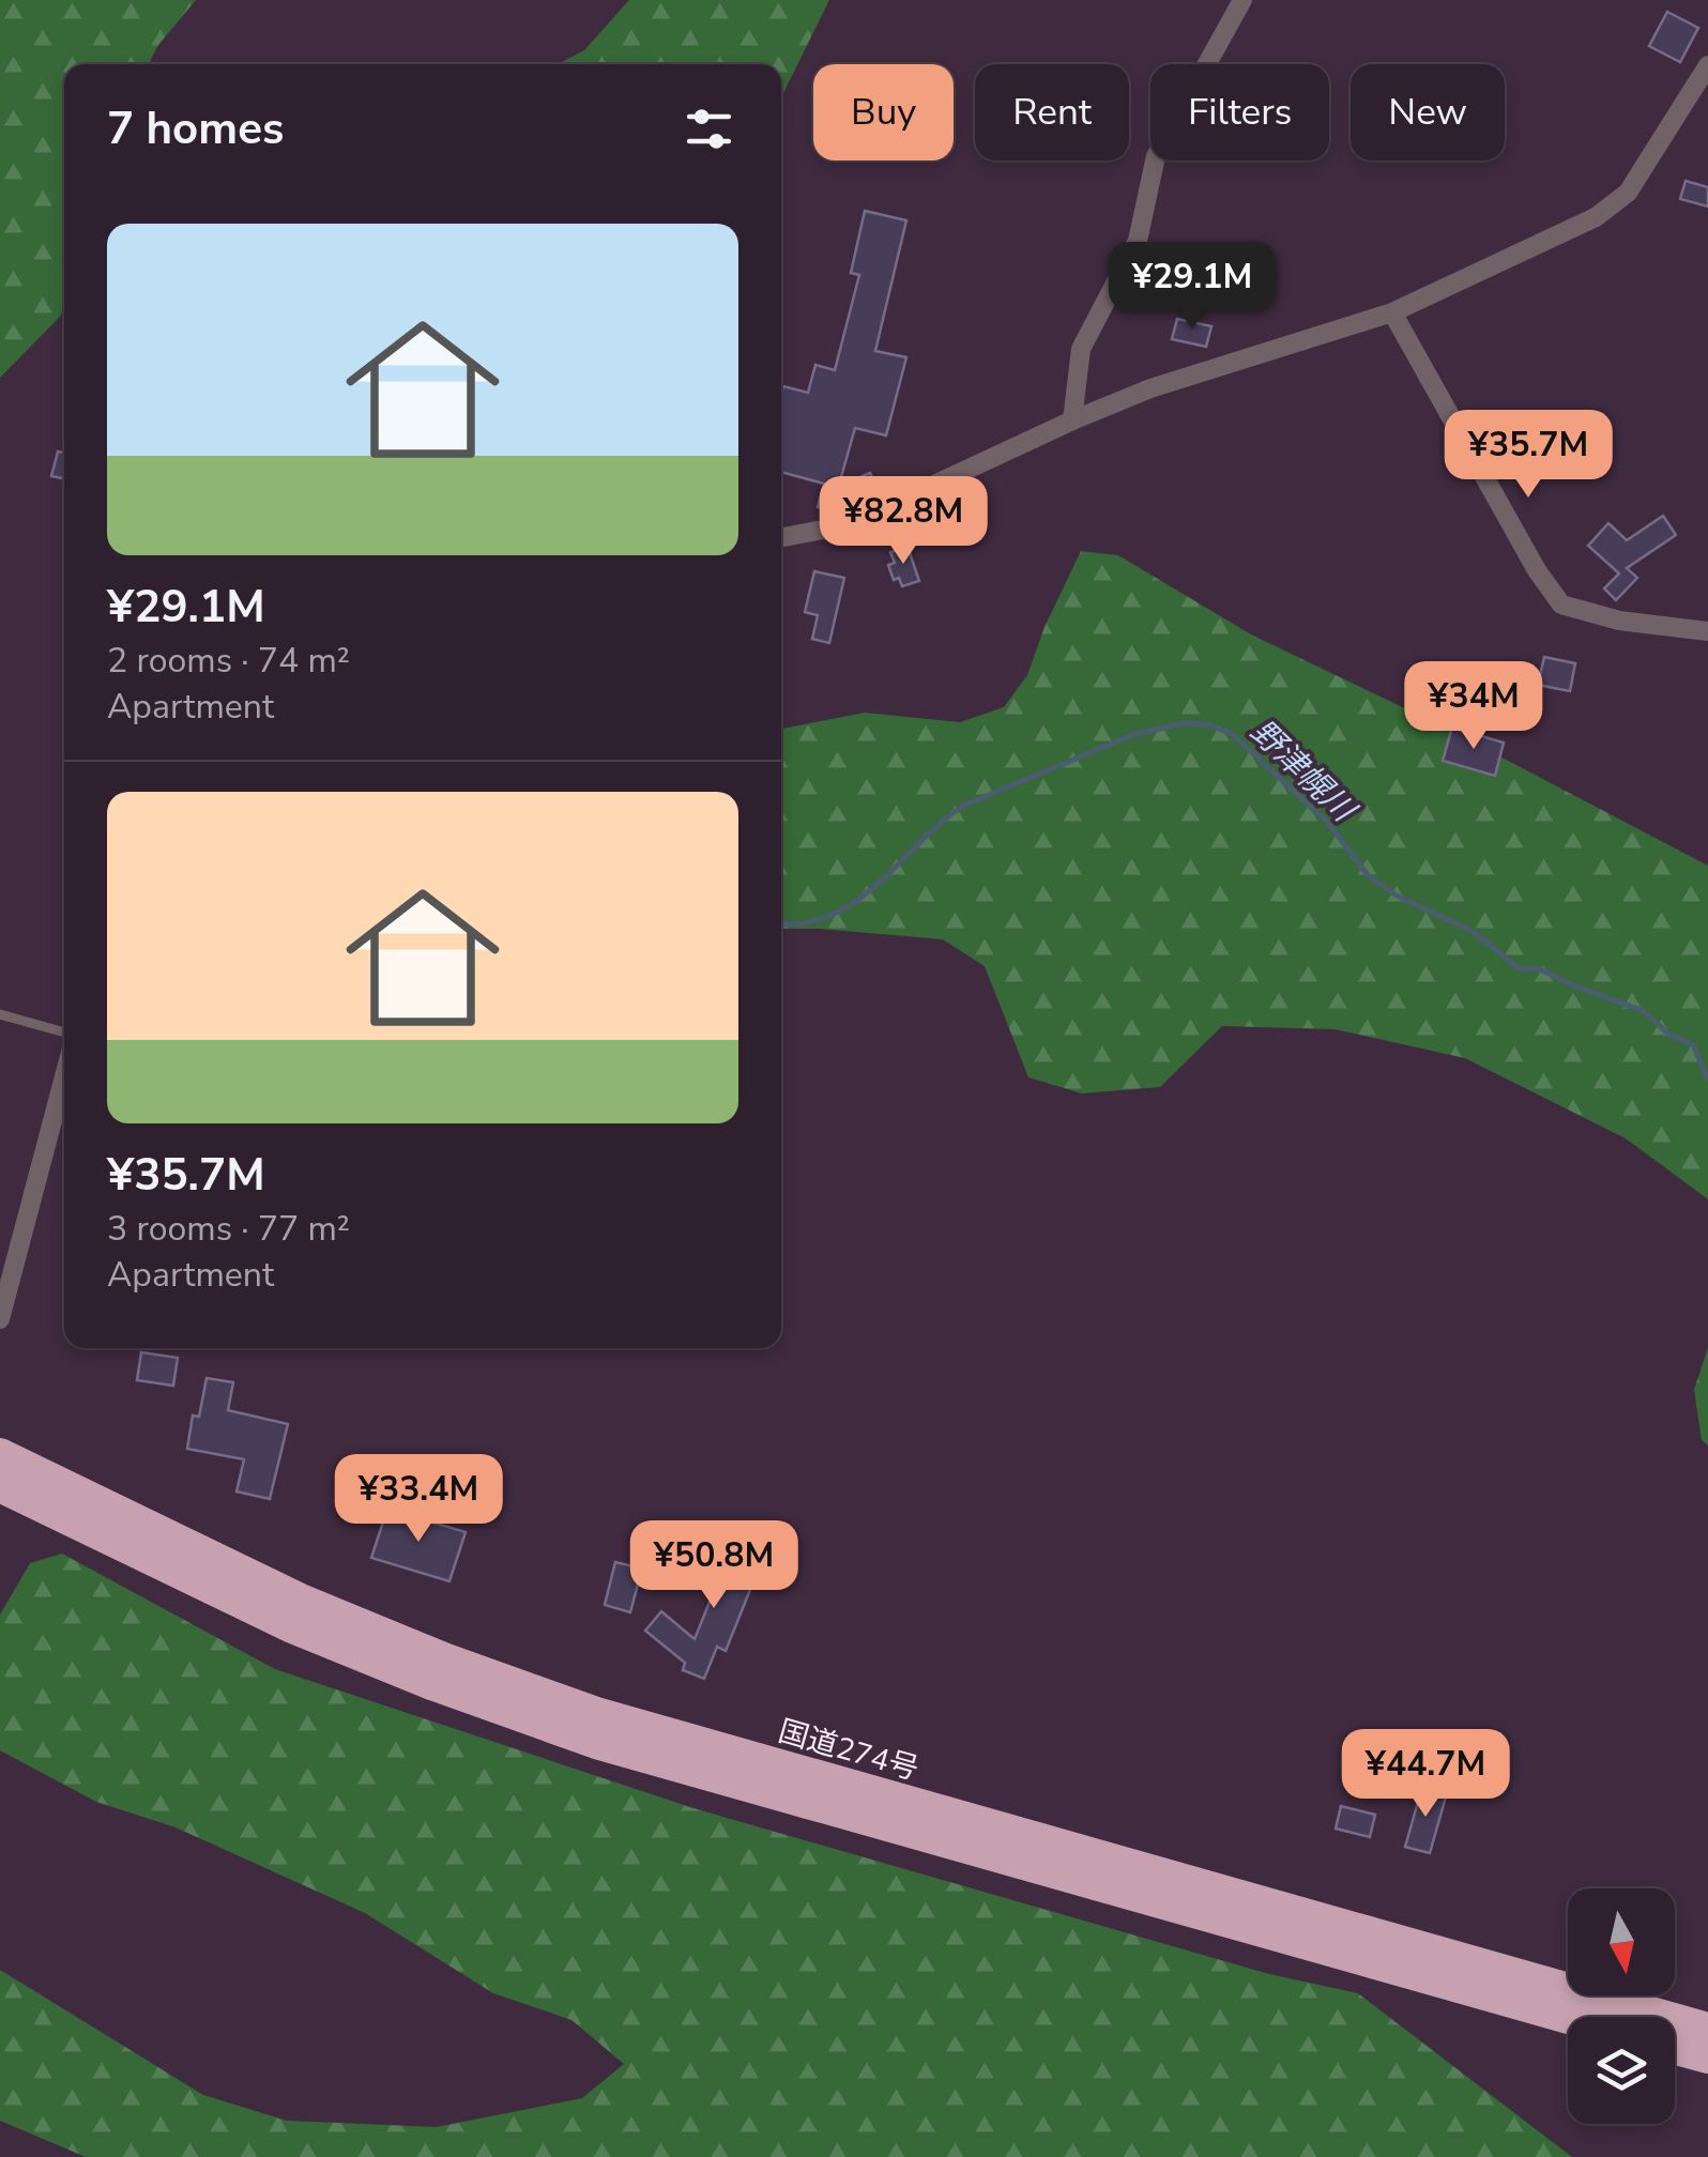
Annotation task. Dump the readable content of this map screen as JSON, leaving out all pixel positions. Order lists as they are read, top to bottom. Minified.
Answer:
{"streets":{"highway":["国道274号"]},"water":["野津幌川"],"north":"bottom","page":{"chip":["Buy","Rent","Filters","New"],"heading":"7 homes","list":[{"name":"¥29.1M","note":"2 rooms · 74 m² · Apartment"},{"name":"¥35.7M","note":"3 rooms · 77 m² · Apartment"}],"price":["¥29.1M","¥35.7M","¥82.8M","¥34M","¥33.4M","¥50.8M","¥44.7M"]}}
